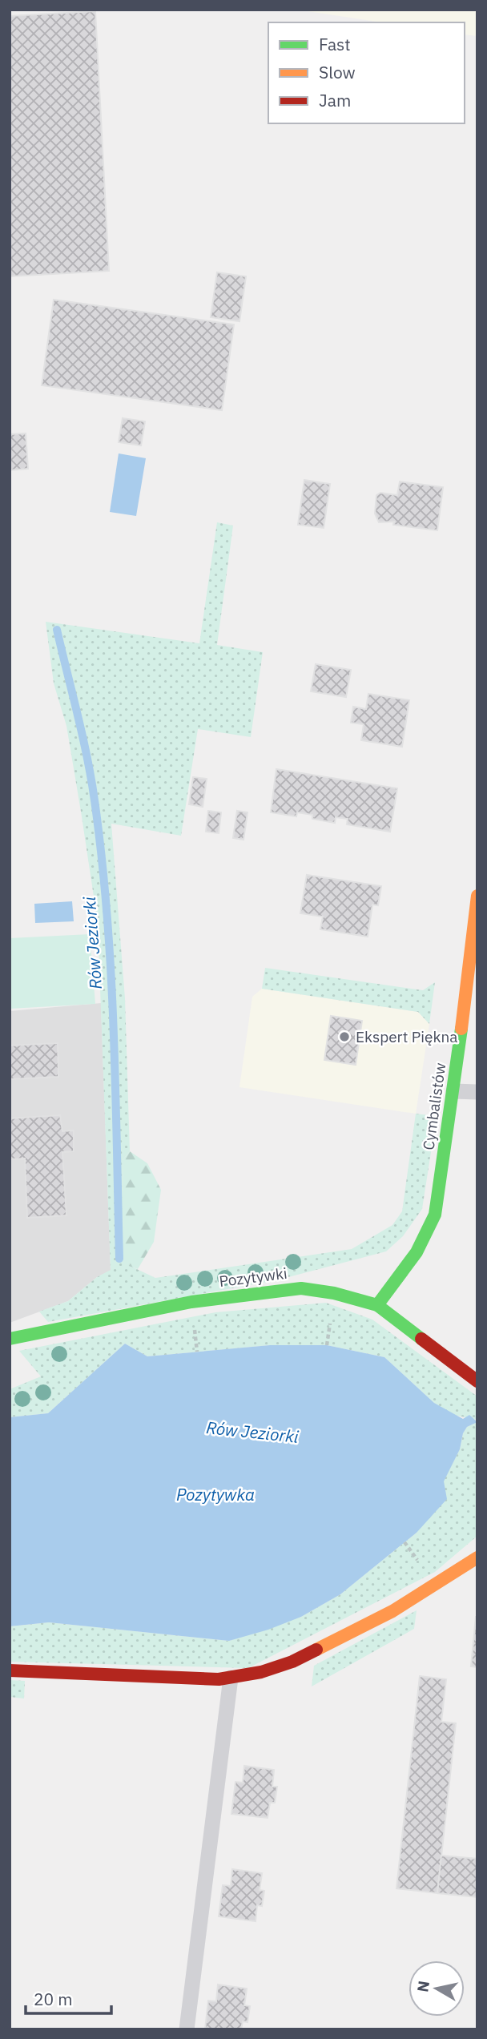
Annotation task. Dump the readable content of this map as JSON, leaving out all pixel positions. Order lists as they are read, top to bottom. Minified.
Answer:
{"streets":{"street":["Cymbalistów","Pozytywki"]},"crossings":[["Cymbalistów","Pozytywki"]],"water":["Rów Jeziorki","Pozytywka"],"places":["Ekspert Piękna"],"legend":["Fast","Slow","Jam"],"scale_bar":"20 m","north":"left"}
